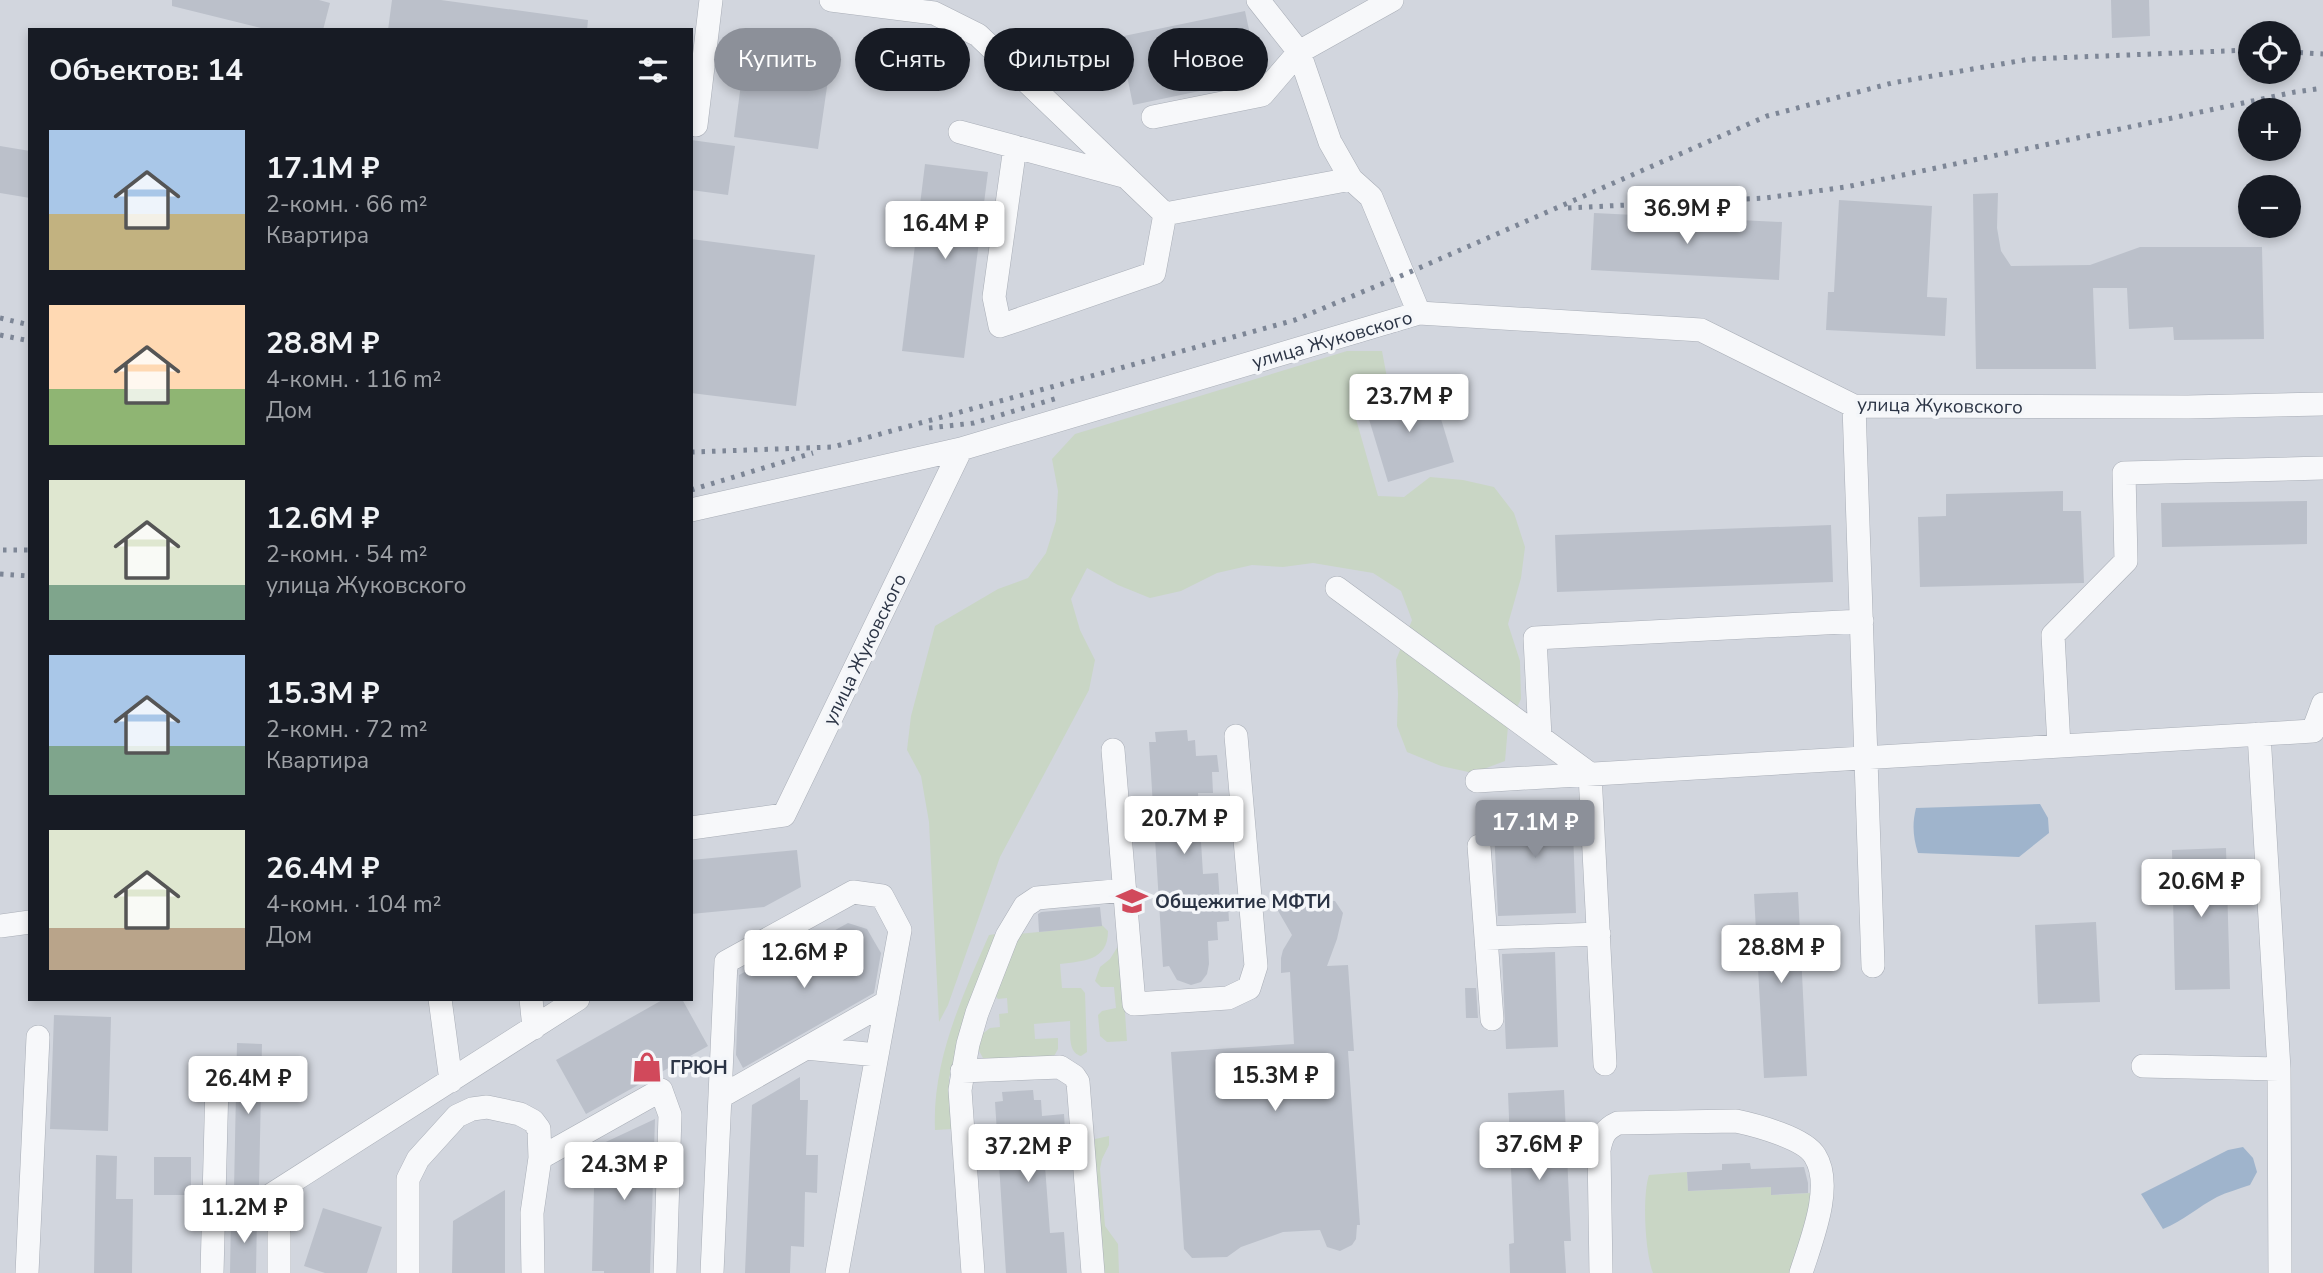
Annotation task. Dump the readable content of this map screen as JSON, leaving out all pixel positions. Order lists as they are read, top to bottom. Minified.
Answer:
{"streets":{"street":["улица Жуковского"]},"places":{"school or university":["Общежитие МФТИ"],"shop":["ГРЮН"]},"page":{"map_buttons":["+","−"],"chip":["Купить","Снять","Фильтры","Новое"],"heading":"Объектов: 14","list":[{"name":"17.1M ₽","note":"2-комн. · 66 m² · Квартира"},{"name":"28.8M ₽","note":"4-комн. · 116 m² · Дом"},{"name":"12.6M ₽","note":"2-комн. · 54 m² · улица Жуковского"},{"name":"15.3M ₽","note":"2-комн. · 72 m² · Квартира"},{"name":"26.4M ₽","note":"4-комн. · 104 m² · Дом"}],"price":["36.9M ₽","16.4M ₽","23.7M ₽","20.7M ₽","17.1M ₽","20.6M ₽","28.8M ₽","12.6M ₽","15.3M ₽","26.4M ₽","37.6M ₽","37.2M ₽","24.3M ₽","11.2M ₽"]}}
